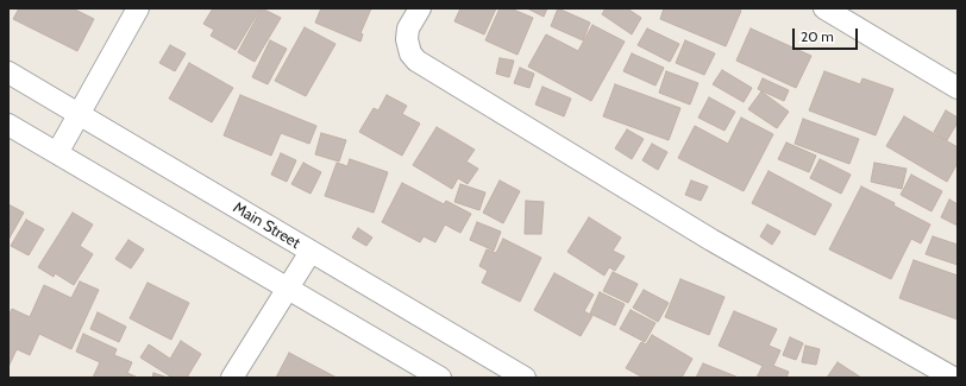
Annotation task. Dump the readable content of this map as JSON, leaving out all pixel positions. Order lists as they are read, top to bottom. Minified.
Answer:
{"streets":{"street":["Main Street"]},"scale_bar":"20 m"}
